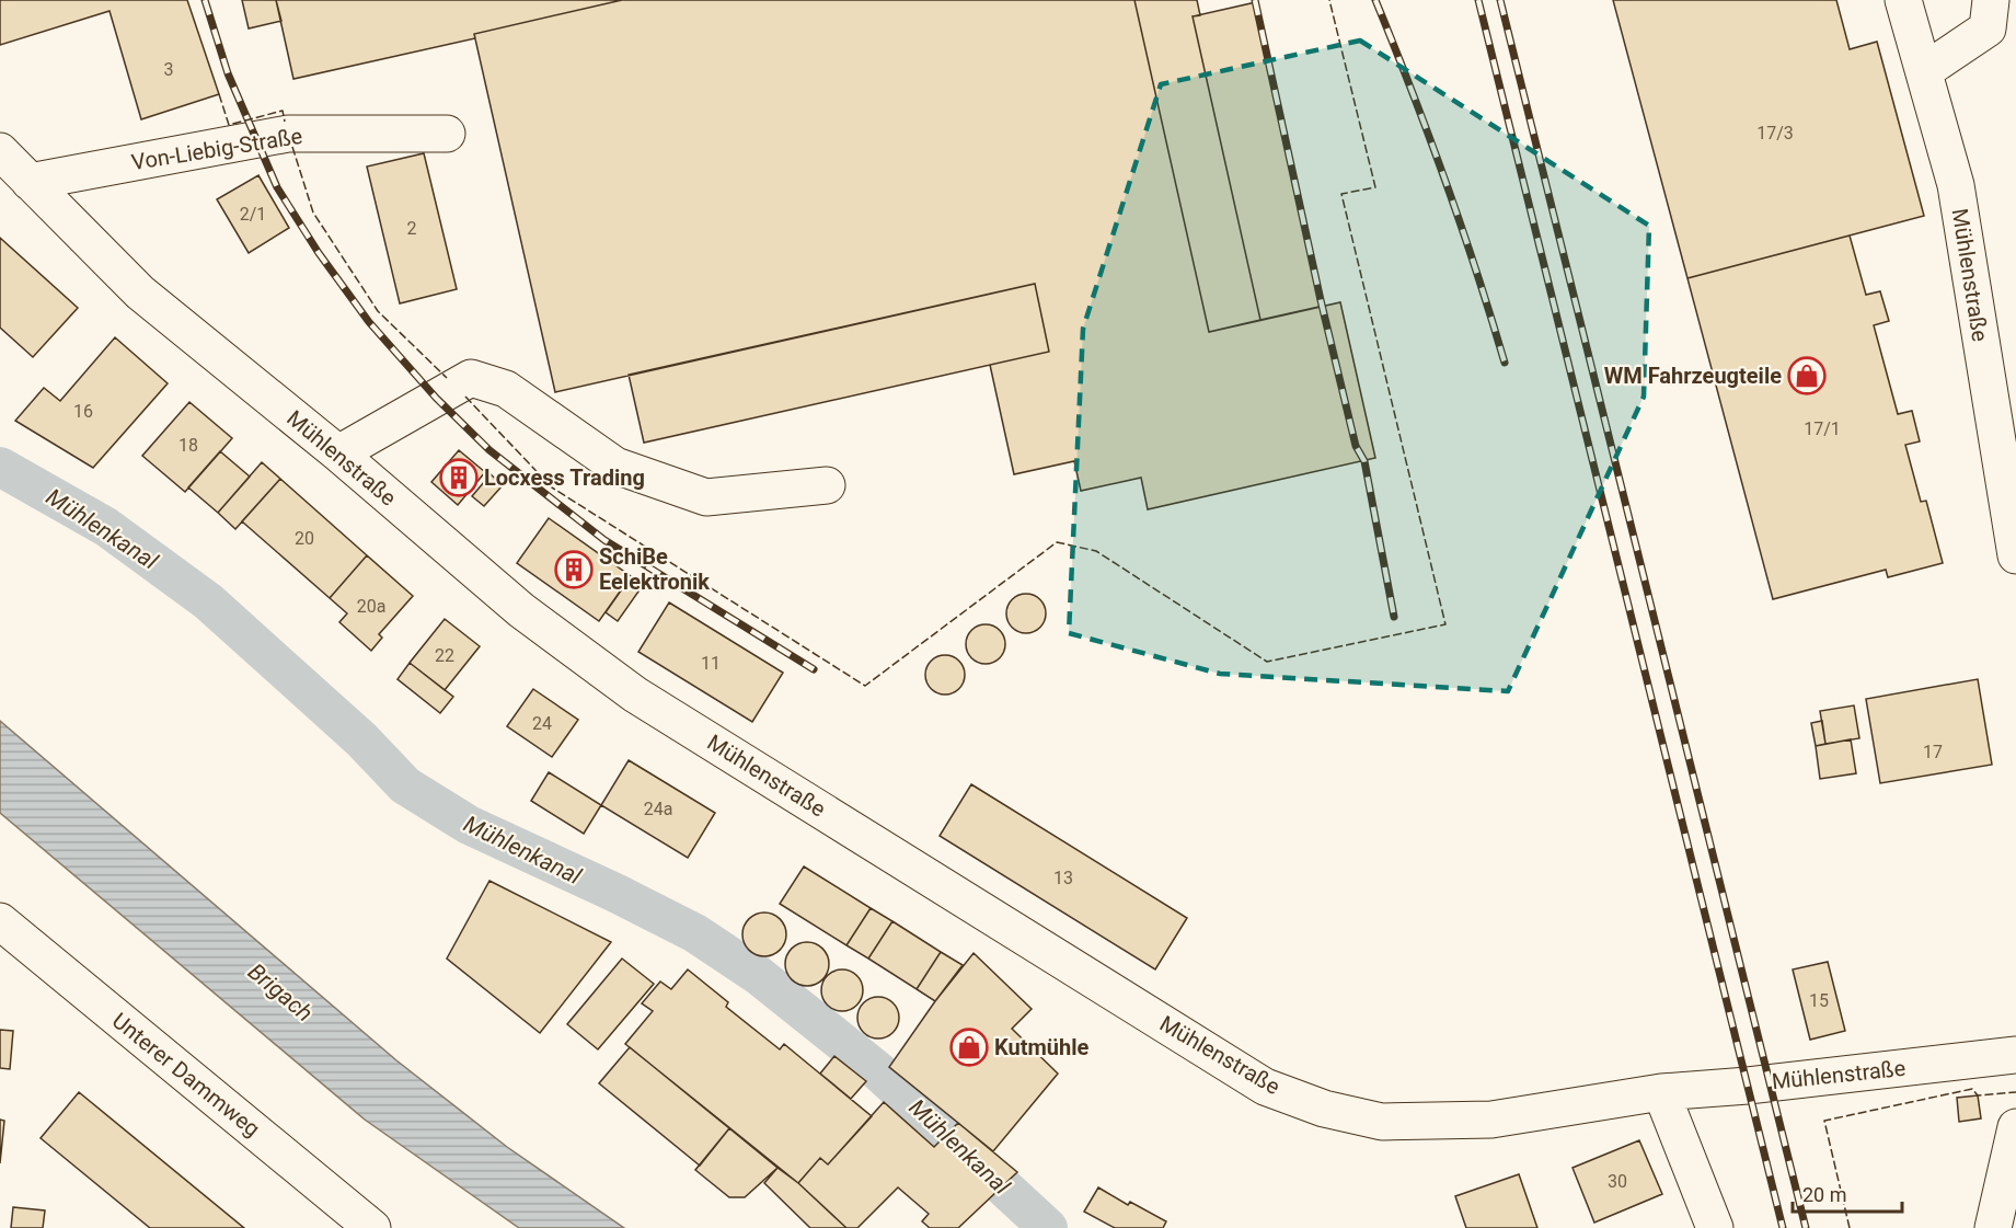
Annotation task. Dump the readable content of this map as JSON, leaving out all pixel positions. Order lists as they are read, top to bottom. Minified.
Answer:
{"streets":{"street":["Von-Liebig-Straße","Mühlenstraße","Unterer Dammweg"]},"crossings":[["Von-Liebig-Straße","Mühlenstraße"]],"water":["Mühlenkanal","Brigach"],"places":{"shop":["WM Fahrzeugteile","Kutmühle"],"building":["Locxess Trading","SchiBe Eelektronik"]},"house_numbers":["3","17/3","2/1","2","16","17/1","18","20","20a","22","11","24","17","24a","13","15","30"],"scale_bar":"20 m"}
